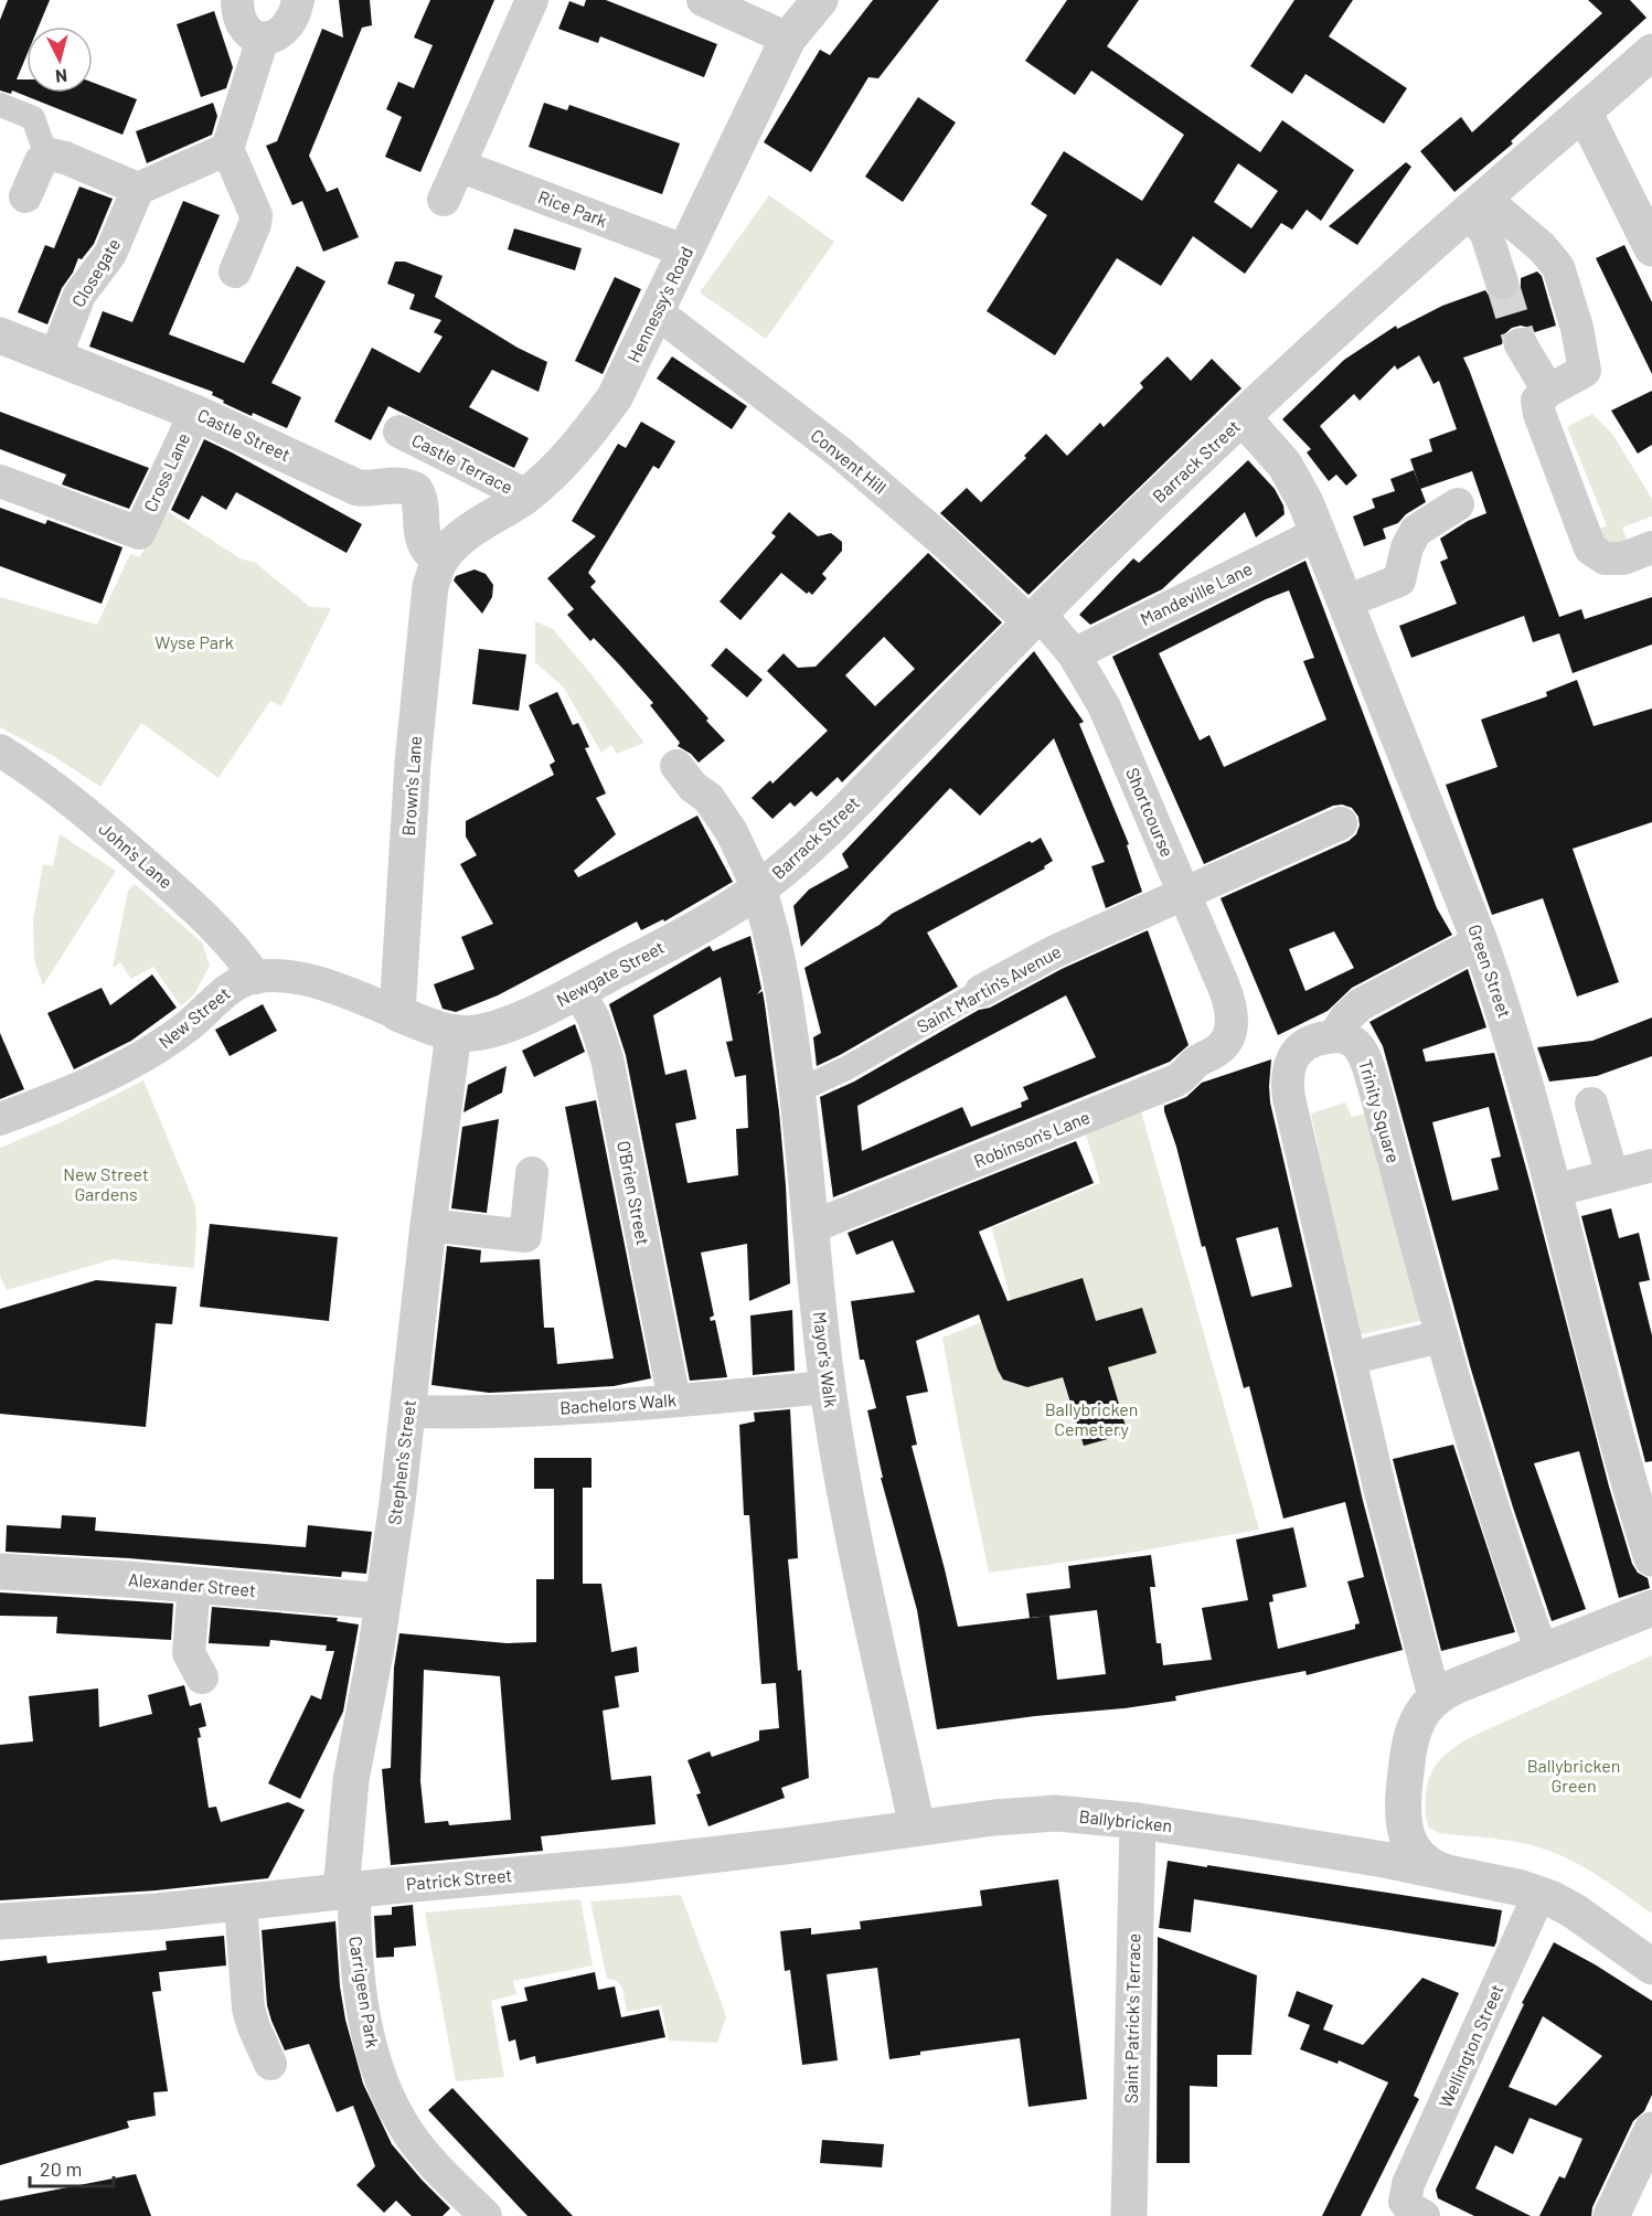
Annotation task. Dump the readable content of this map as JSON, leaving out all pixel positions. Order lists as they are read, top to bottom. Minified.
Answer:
{"streets":{"street":["Rice Park","Closegate","Hennessy's Road","Castle Street","Convent Hill","Barrack Street","Castle Terrace","Cross Lane","Mandeville Lane","Brown's Lane","Shortcourse","John's Lane","Green Street","Newgate Street","Saint Martin's Avenue","New Street","Trinity Square","Robinson's Lane","O'Brien Street","Mayor's Walk","Bachelors Walk","Stephen's Street","Alexander Street","Ballybricken","Patrick Street","Carrigeen Park","Saint Patrick's Terrace","Wellington Street"]},"crossings":[["Rice Park","Hennessy's Road"],["Closegate","Castle Street"],["Hennessy's Road","Castle Street"],["Hennessy's Road","Convent Hill"],["Hennessy's Road","Castle Terrace"],["Hennessy's Road","Brown's Lane"],["Castle Street","Cross Lane"],["Castle Street","Brown's Lane"],["Convent Hill","Barrack Street"],["Convent Hill","Shortcourse"],["Barrack Street","Shortcourse"],["Barrack Street","Green Street"],["Barrack Street","Newgate Street"],["Barrack Street","Mayor's Walk"],["Mandeville Lane","Shortcourse"],["Mandeville Lane","Green Street"],["Shortcourse","Saint Martin's Avenue"],["Shortcourse","Robinson's Lane"],["John's Lane","New Street"],["Newgate Street","O'Brien Street"],["Newgate Street","Mayor's Walk"],["Newgate Street","Stephen's Street"],["Saint Martin's Avenue","Mayor's Walk"],["Trinity Square","Ballybricken"],["Robinson's Lane","Mayor's Walk"],["O'Brien Street","Bachelors Walk"],["Mayor's Walk","Bachelors Walk"],["Mayor's Walk","Ballybricken"],["Mayor's Walk","Patrick Street"],["Bachelors Walk","Stephen's Street"],["Stephen's Street","Alexander Street"],["Stephen's Street","Patrick Street"],["Stephen's Street","Carrigeen Park"],["Ballybricken","Patrick Street"],["Ballybricken","Saint Patrick's Terrace"],["Ballybricken","Wellington Street"],["Patrick Street","Carrigeen Park"]],"parks":["Wyse Park","New Street Gardens","Ballybricken Cemetery","Ballybricken Green"],"scale_bar":"20 m","north":"bottom"}
